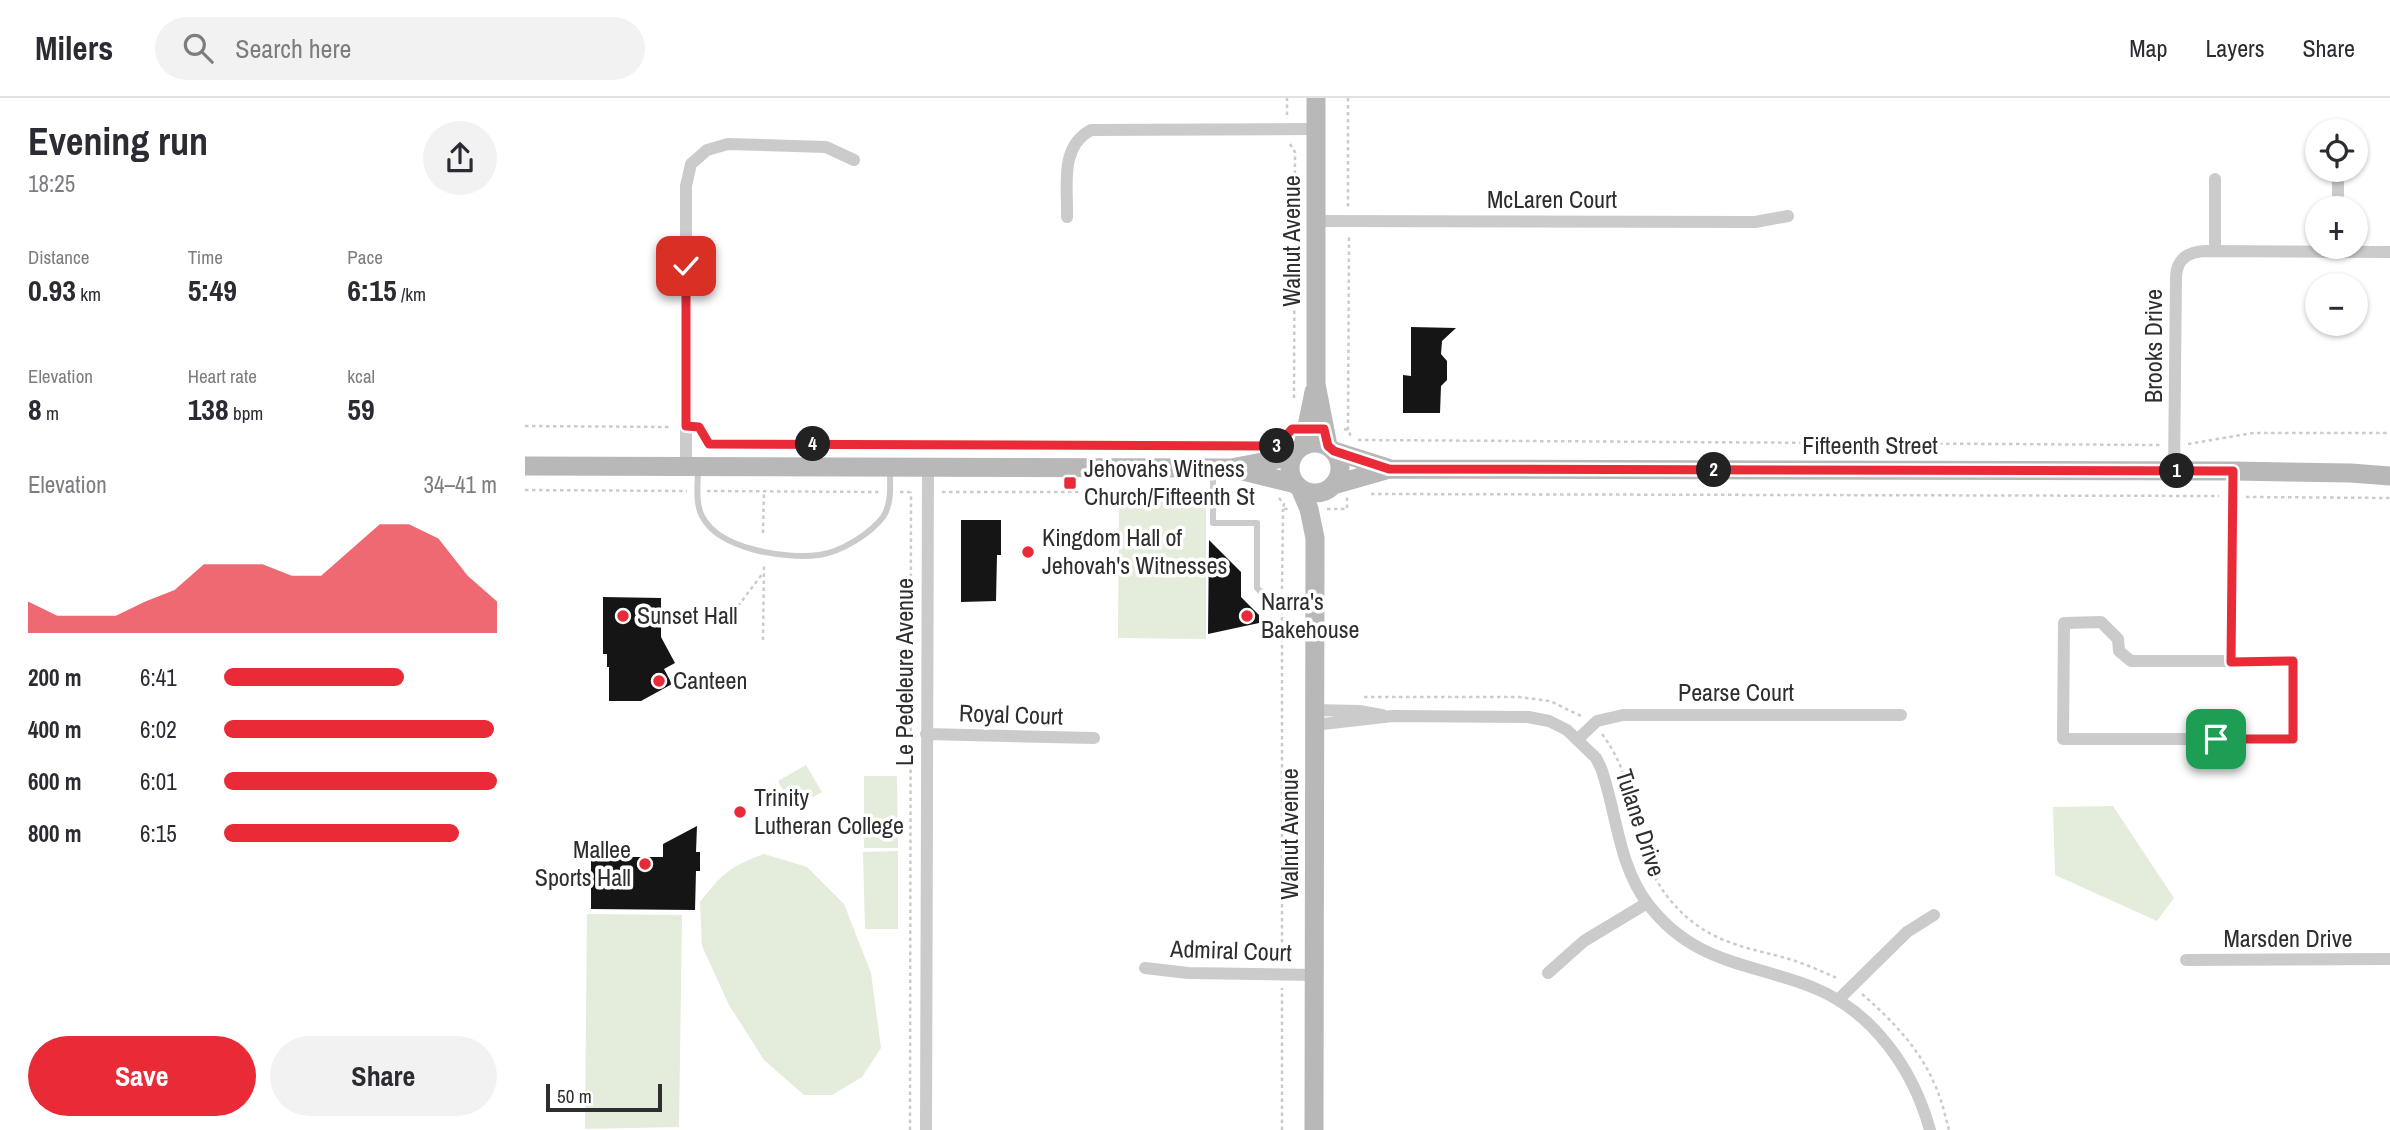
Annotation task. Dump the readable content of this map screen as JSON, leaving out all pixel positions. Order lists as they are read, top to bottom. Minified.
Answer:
{"streets":{"street":["McLaren Court","Walnut Avenue","Brooks Drive","Fifteenth Street","Le Pedeleure Avenue","Pearse Court","Royal Court","Tulane Drive","Marsden Drive","Admiral Court"]},"crossings":[["McLaren Court","Walnut Avenue"],["Walnut Avenue","Fifteenth Street"],["Walnut Avenue","Tulane Drive"],["Walnut Avenue","Admiral Court"],["Brooks Drive","Fifteenth Street"],["Le Pedeleure Avenue","Royal Court"],["Pearse Court","Tulane Drive"]],"places":{"transit":["Jehovahs Witness Church/Fifteenth St"],"other":["Kingdom Hall of Jehovah's Witnesses","Sunset Hall","Narra's Bakehouse","Canteen","Trinity Lutheran College","Mallee Sports Hall"]},"scale_bar":"50 m","page":{"header":"Milers","search":"Search here","nav":["Map","Layers","Share"],"heading":["Evening run","18:25"],"map_buttons":["+","−"],"stats":[["Distance","0.93 km"],["Time","5:49"],["Pace","6:15 /km"],["Elevation","8 m"],["Heart rate","138 bpm"],["kcal","59"]],"pins":["4","3","2","1"],"chart":["Elevation","34–41 m"],"list":[{"name":"200 m","note":"6:41"},{"name":"400 m","note":"6:02"},{"name":"600 m","note":"6:01"},{"name":"800 m","note":"6:15"}],"buttons":["Save","Share"],"scale":"50 m"}}
